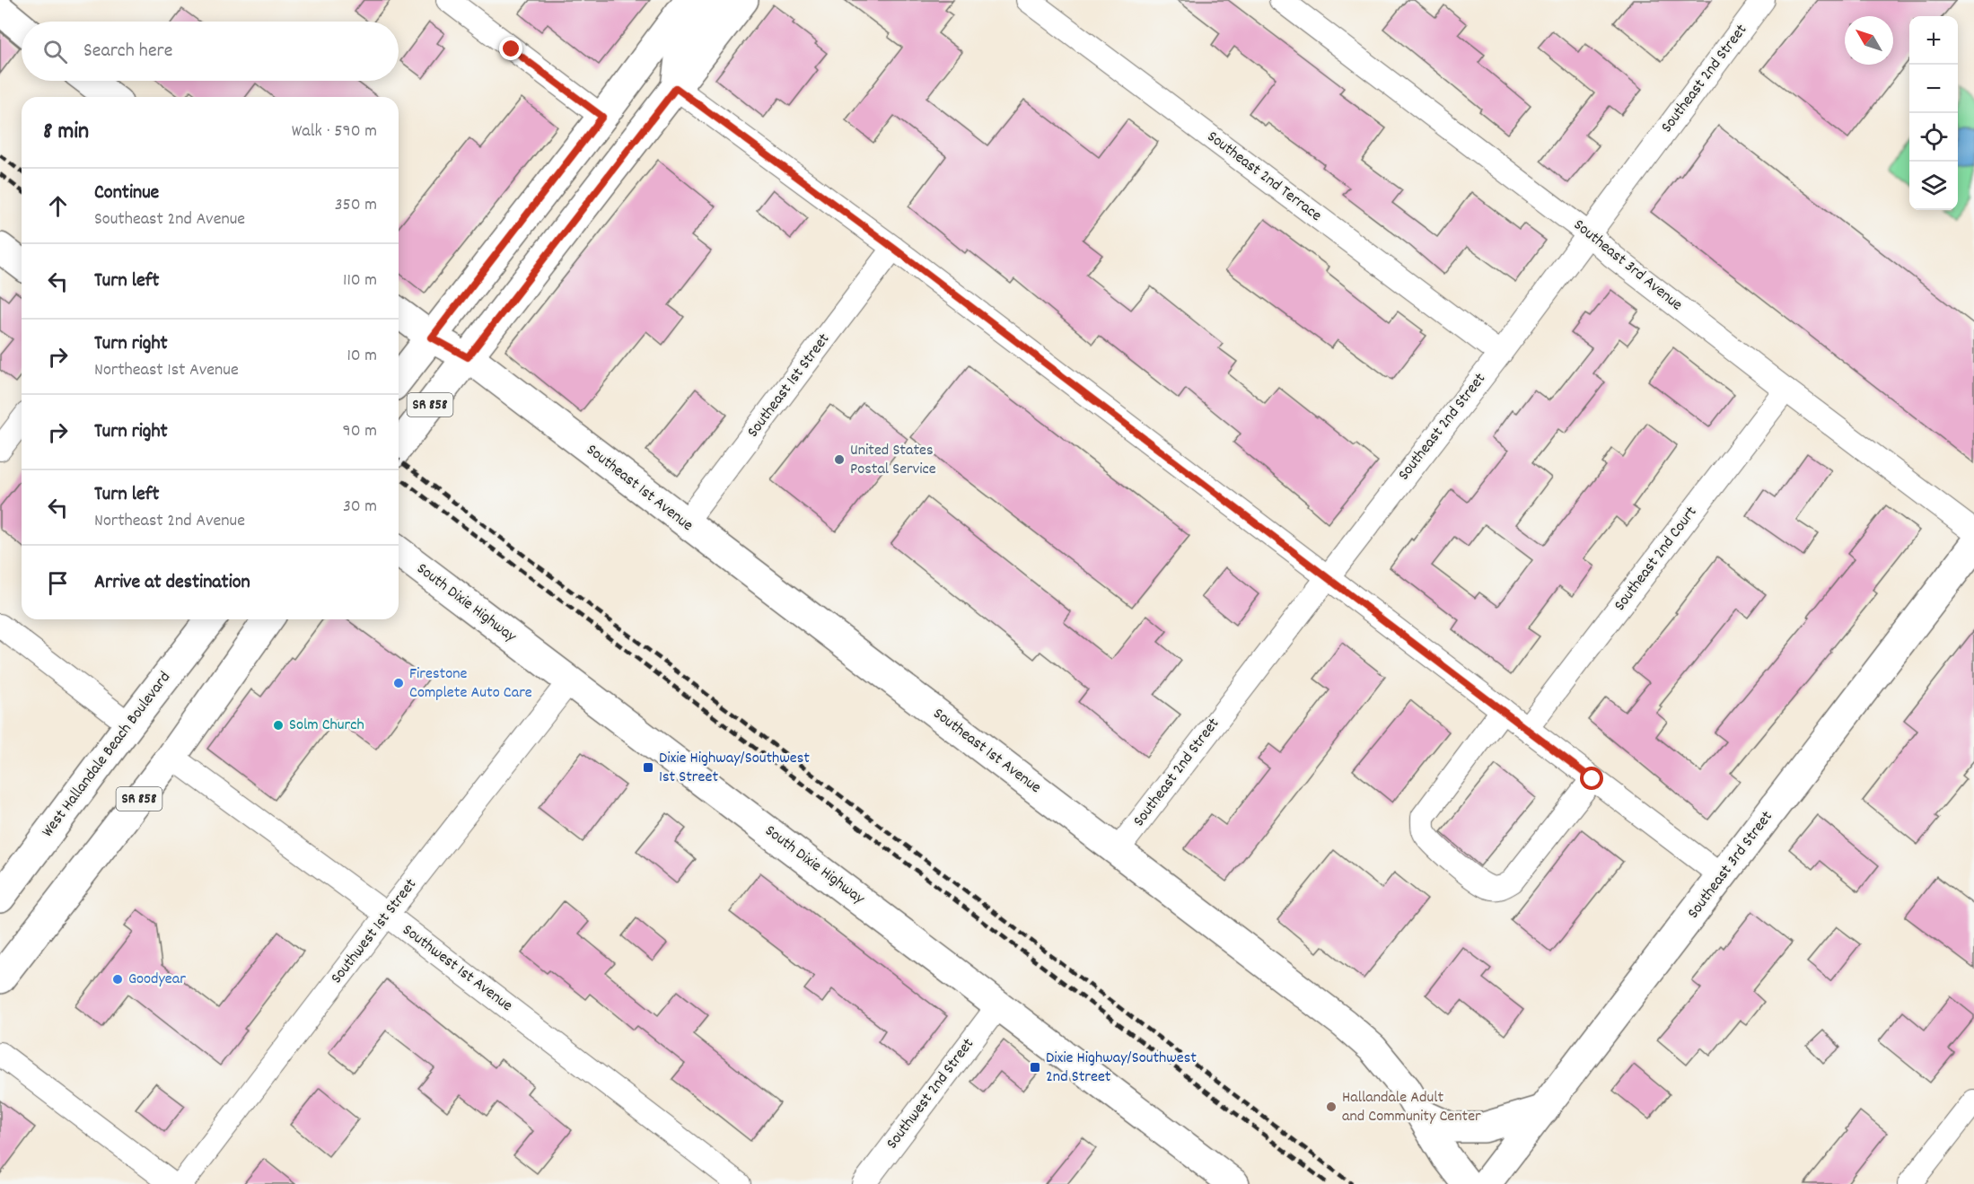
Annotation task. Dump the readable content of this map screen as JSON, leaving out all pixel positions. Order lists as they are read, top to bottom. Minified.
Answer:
{"streets":{"main road":["SR 858","Southeast 1st Avenue","South Dixie Highway","West Hallandale Beach Boulevard","Southeast 3rd Street"],"street":["Southeast 2nd Street","Southeast 2nd Terrace","Southeast 3rd Avenue","Southeast 1st Street","Southeast 2nd Court","Southwest 1st Street","Southwest 1st Avenue","Southwest 2nd Street"]},"crossings":[["Southeast 2nd Street","Southeast 2nd Terrace"],["Southeast 2nd Street","Southeast 3rd Avenue"],["Southeast 2nd Street","Southeast 1st Avenue"],["Southeast 3rd Avenue","Southeast 2nd Court"],["Southeast 1st Street","Southeast 1st Avenue"],["SR 858","Southeast 1st Avenue"],["SR 858","Southwest 1st Avenue"],["South Dixie Highway","Southwest 1st Street"],["South Dixie Highway","Southwest 2nd Street"],["Southwest 1st Street","Southwest 1st Avenue"]],"places":{"other":["United States Postal Service","Firestone Complete Auto Care","Solm Church","Goodyear","Hallandale Adult and Community Center"],"transit":["Dixie Highway/Southwest 1st Street","Dixie Highway/Southwest 2nd Street"]},"north":"top left","page":{"map_buttons":["+","−"],"search":"Search here","heading":["8 min","Walk · 590 m"],"list":[["Continue","Southeast 2nd Avenue","350 m"],["Turn left","110 m"],["Turn right","Northeast 1st Avenue","10 m"],["Turn right","90 m"],["Turn left","Northeast 2nd Avenue","30 m"],"Arrive at destination"]}}
